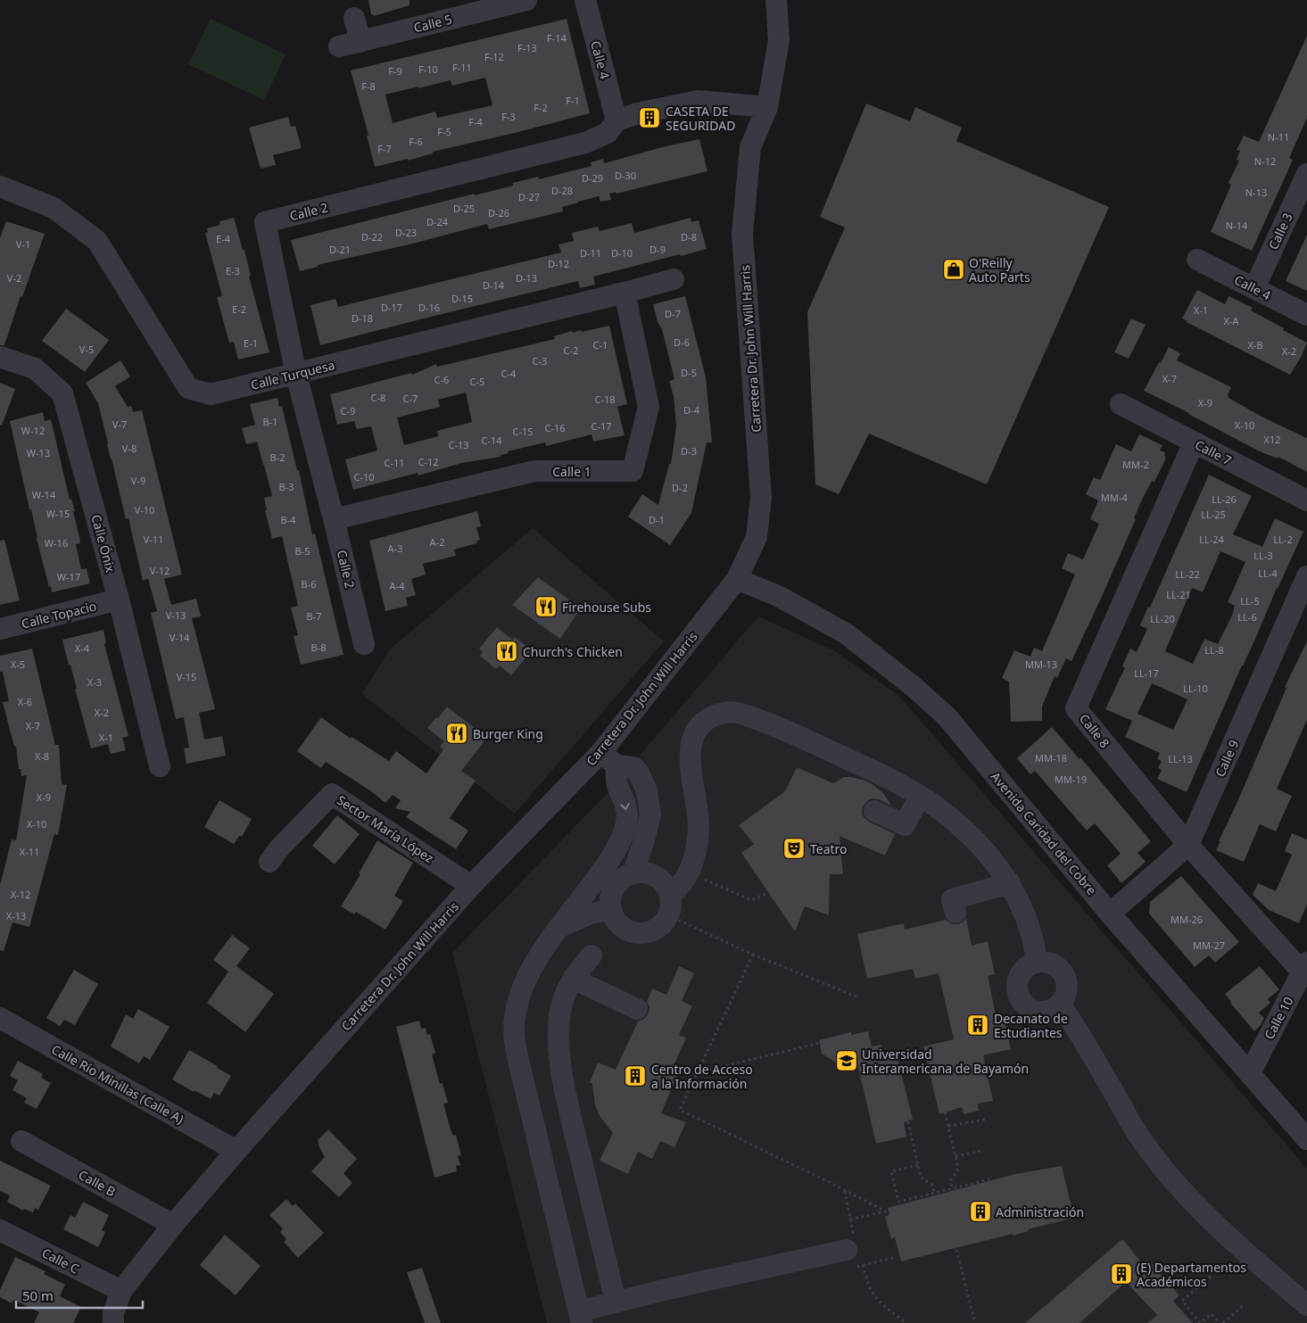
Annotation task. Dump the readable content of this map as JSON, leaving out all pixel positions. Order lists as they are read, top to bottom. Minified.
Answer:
{"streets":{"street":["Calle 5","Calle 4","Calle 2","Calle 3","Carretera Dr. John Will Harris","Calle Turquesa","Calle 7","Calle 1","Calle Ónix","Calle Topacio","Calle 8","Calle 9","Sector María López","Avenida Caridad del Cobre","Calle 10","Calle Río Minillas (Calle A)","Calle B","Calle C"]},"crossings":[["Calle 4","Calle 2"],["Calle 4","Calle 3"],["Calle 2","Carretera Dr. John Will Harris"],["Calle 2","Calle Turquesa"],["Calle 2","Calle 1"],["Carretera Dr. John Will Harris","Sector María López"],["Carretera Dr. John Will Harris","Avenida Caridad del Cobre"],["Carretera Dr. John Will Harris","Calle Río Minillas (Calle A)"],["Carretera Dr. John Will Harris","Calle B"],["Carretera Dr. John Will Harris","Calle C"],["Calle Turquesa","Calle 1"],["Calle 7","Calle 8"],["Calle Ónix","Calle Topacio"],["Calle 8","Calle 9"],["Calle 8","Calle 10"],["Calle 9","Avenida Caridad del Cobre"],["Avenida Caridad del Cobre","Calle 10"]],"places":{"building":["CASETA DE SEGURIDAD","Decanato de Estudiantes","Centro de Acceso a la Información","Administración","(E) Departamentos Académicos"],"shop":["O'Reilly Auto Parts"],"restaurant":["Firehouse Subs","Church's Chicken","Burger King"],"theatre":["Teatro"],"school or university":["Universidad Interamericana de Bayamón"]},"house_numbers":["F-14","F-13","F-12","F-11","F-10","F-9","F-8","F-1","F-2","F-3","F-4","F-5","N-11","F-6","F-7","N-12","D-30","D-29","D-28","N-13","D-27","D-25","D-26","D-24","N-14","D-23","D-22","D-8","E-4","V-1","D-21","D-9","D-11","D-10","D-12","E-3","V-2","D-13","D-14","D-15","D-17","D-16","E-2","X-1","D-7","D-18","X-A","D-6","E-1","C-1","X-B","V-5","C-2","X-2","C-3","D-5","C-4","X-7","C-6","C-5","C-8","C-7","C-18","X-9","D-4","C-9","B-1","V-7","X-10","C-17","C-16","W-12","C-15","X12","C-14","C-13","V-8","D-3","W-13","B-2","C-12","C-11","MM-2","C-10","V-9","B-3","D-2","W-14","MM-4","LL-26","V-10","W-15","LL-25","B-4","D-1","V-11","LL-24","LL-2","A-2","W-16","A-3","B-5","LL-3","V-12","LL-4","LL-22","W-17","B-6","A-4","LL-21","LL-5","V-13","B-7","LL-6","LL-20","V-14","B-8","X-4","LL-8","X-5","MM-13","LL-17","V-15","X-3","LL-10","X-6","X-2","X-7","X-1","X-8","MM-18","LL-13","MM-19","X-9","X-10","X-11","X-12","X-13","MM-26","MM-27"],"scale_bar":"50 m"}
